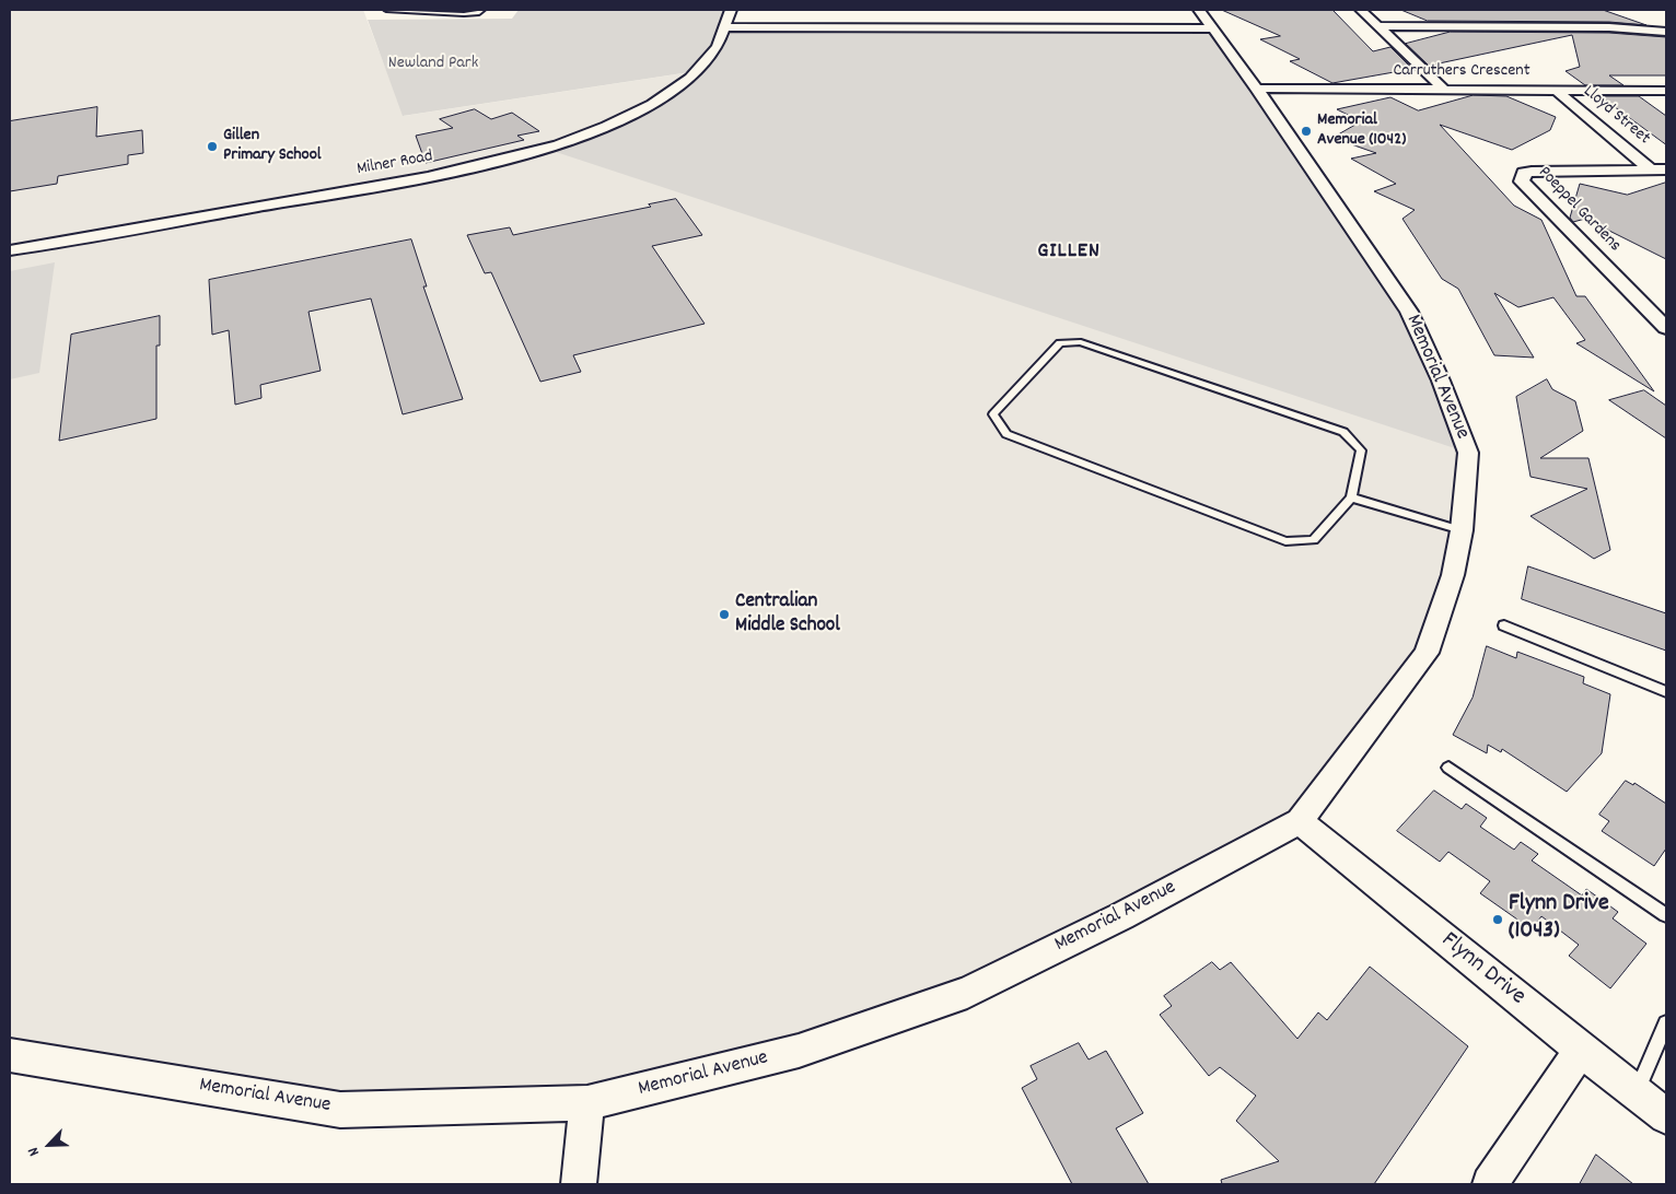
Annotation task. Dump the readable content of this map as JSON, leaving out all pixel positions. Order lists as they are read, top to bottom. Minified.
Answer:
{"streets":{"street":["Carruthers Crescent","Lloyd Street","Milner Road","Poeppel Gardens","Memorial Avenue","Flynn Drive"]},"crossings":[["Carruthers Crescent","Lloyd Street"],["Carruthers Crescent","Memorial Avenue"],["Lloyd Street","Poeppel Gardens"],["Memorial Avenue","Flynn Drive"]],"districts":["GILLEN"],"parks":["Newland Park"],"places":["Memorial Avenue (1042)","Gillen Primary School","Centralian Middle School","Flynn Drive (1043)"],"north":"bottom left"}
